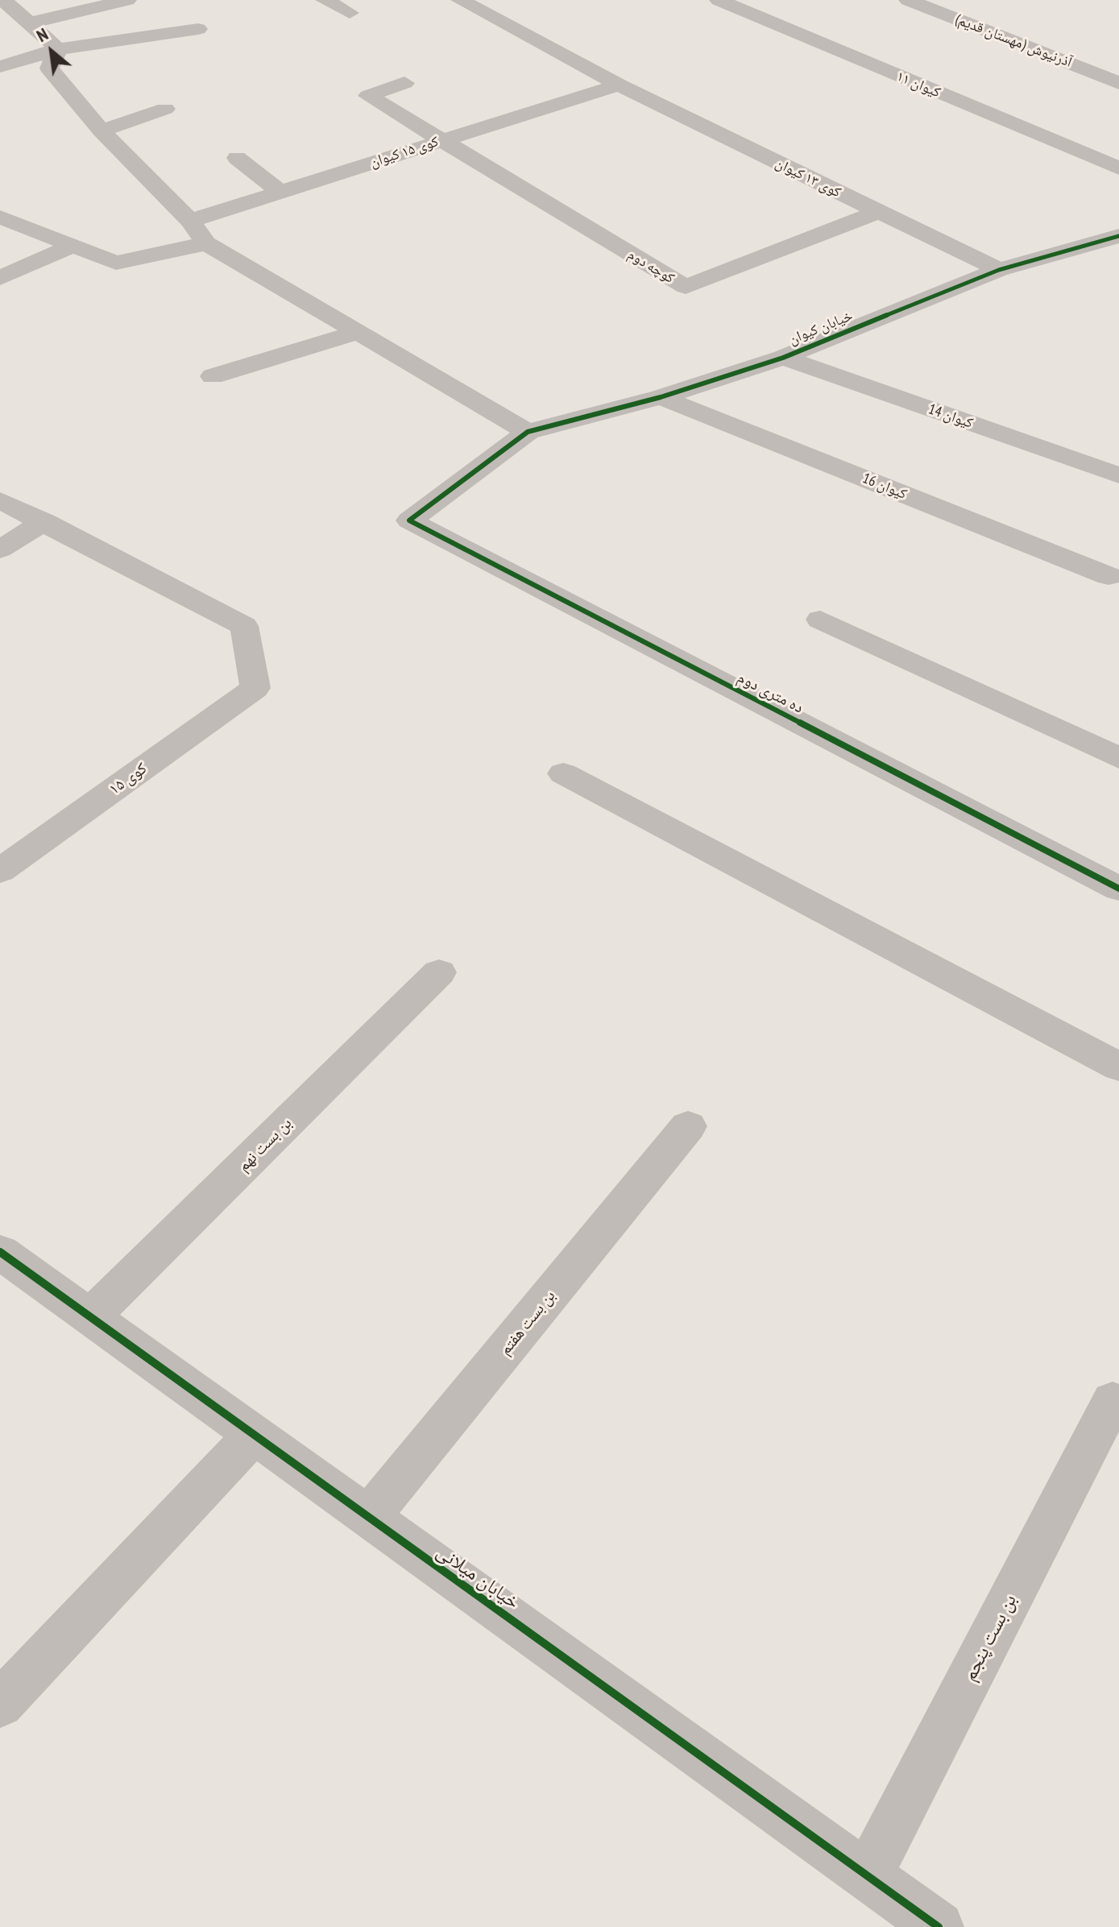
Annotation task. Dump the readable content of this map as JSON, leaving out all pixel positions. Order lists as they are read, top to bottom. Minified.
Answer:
{"streets":{"street":["آذرنیوش (مهستان قدیم)","کیوان ۱۱","کوی ۱۵ کیوان","کوی ۱۳ کیوان","کوچه دوم","خیابان کیوان","کیوان 14","کیوان 16","ده متری دوم","کوی ۱۵","بن بست نهم","بن بست هفتم","خیابان میلانی","بن بست پنجم"]},"crossings":[["کوی ۱۵ کیوان","کوی ۱۳ کیوان"],["کوی ۱۵ کیوان","کوچه دوم"],["کوی ۱۳ کیوان","کوچه دوم"],["کوی ۱۳ کیوان","خیابان کیوان"],["خیابان کیوان","کیوان 14"],["خیابان کیوان","کیوان 16"],["خیابان کیوان","ده متری دوم"],["بن بست نهم","خیابان میلانی"],["بن بست هفتم","خیابان میلانی"],["خیابان میلانی","بن بست پنجم"]],"north":"top left"}
